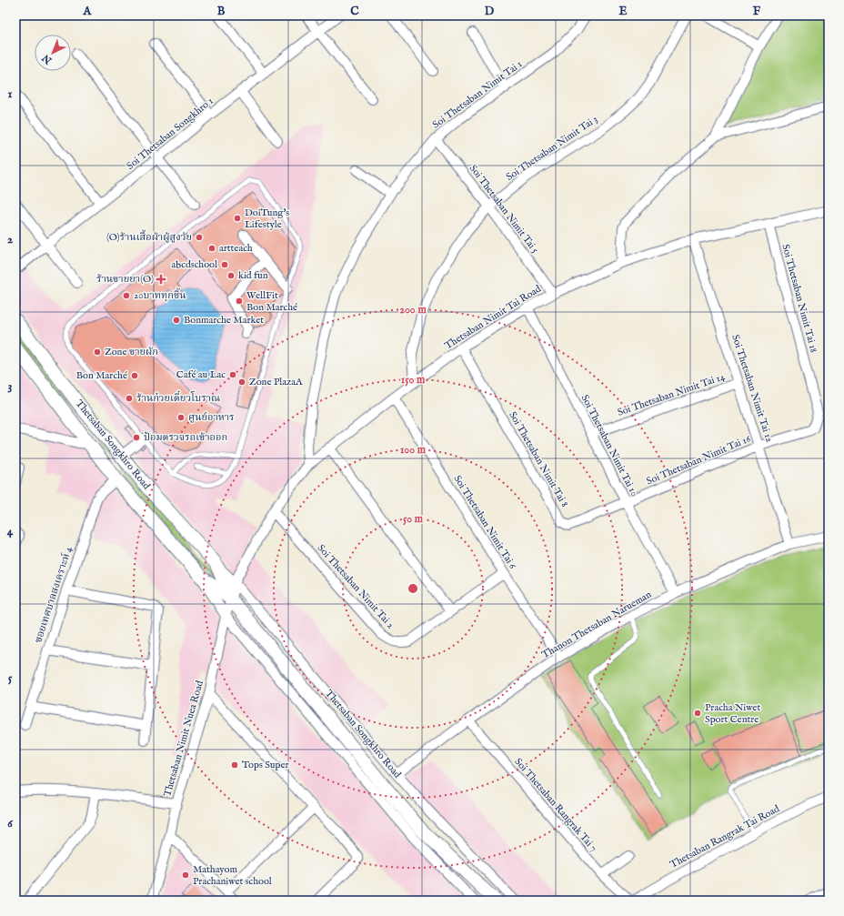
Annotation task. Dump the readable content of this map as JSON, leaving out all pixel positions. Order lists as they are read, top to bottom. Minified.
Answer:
{"streets":{"street":["Soi Thetsaban Nimit Tai 1","Soi Thetsaban Songkhro 1","Soi Thetsaban Nimit Tai 3","Soi Thetsaban Nimit Tai 5","Soi Thetsaban Nimit Tai 18","Thetsaban Nimit Tai Road","Soi Thetsaban Nimit Tai 12","Soi Thetsaban Nimit Tai 14","Thetsaban Songkhro Road","Soi Thetsaban Nimit Tai 10","Soi Thetsaban Nimit Tai 8","Soi Thetsaban Nimit Tai 16","Soi Thetsaban Nimit Tai 6","Soi Thetsaban Nimit Tai 2","ซอยเทศบาลสงเคราะห์ 4","Thanon Thetsaban Narueman","Thetsaban Nimit Nuea Road","Soi Thetsaban Rangrak Tai 7","Thetsaban Rangrak Tai Road"]},"crossings":[["Soi Thetsaban Nimit Tai 1","Soi Thetsaban Nimit Tai 5"],["Soi Thetsaban Nimit Tai 1","Thetsaban Nimit Tai Road"],["Soi Thetsaban Nimit Tai 3","Soi Thetsaban Nimit Tai 5"],["Soi Thetsaban Nimit Tai 3","Thetsaban Nimit Tai Road"],["Soi Thetsaban Nimit Tai 5","Thetsaban Nimit Tai Road"],["Soi Thetsaban Nimit Tai 18","Thetsaban Nimit Tai Road"],["Soi Thetsaban Nimit Tai 18","Soi Thetsaban Nimit Tai 12"],["Soi Thetsaban Nimit Tai 18","Soi Thetsaban Nimit Tai 16"],["Thetsaban Nimit Tai Road","Soi Thetsaban Nimit Tai 12"],["Thetsaban Nimit Tai Road","Thetsaban Songkhro Road"],["Thetsaban Nimit Tai Road","Soi Thetsaban Nimit Tai 10"],["Thetsaban Nimit Tai Road","Soi Thetsaban Nimit Tai 8"],["Thetsaban Nimit Tai Road","Soi Thetsaban Nimit Tai 6"],["Thetsaban Nimit Tai Road","Soi Thetsaban Nimit Tai 2"],["Thetsaban Nimit Tai Road","Thetsaban Nimit Nuea Road"],["Soi Thetsaban Nimit Tai 12","Soi Thetsaban Nimit Tai 14"],["Soi Thetsaban Nimit Tai 12","Soi Thetsaban Nimit Tai 16"],["Soi Thetsaban Nimit Tai 12","Thanon Thetsaban Narueman"],["Soi Thetsaban Nimit Tai 14","Soi Thetsaban Nimit Tai 10"],["Thetsaban Songkhro Road","ซอยเทศบาลสงเคราะห์ 4"],["Thetsaban Songkhro Road","Thanon Thetsaban Narueman"],["Thetsaban Songkhro Road","Thetsaban Nimit Nuea Road"],["Soi Thetsaban Nimit Tai 10","Soi Thetsaban Nimit Tai 8"],["Soi Thetsaban Nimit Tai 10","Soi Thetsaban Nimit Tai 16"],["Soi Thetsaban Nimit Tai 10","Thanon Thetsaban Narueman"],["Soi Thetsaban Nimit Tai 8","Soi Thetsaban Nimit Tai 16"],["Soi Thetsaban Nimit Tai 6","Soi Thetsaban Nimit Tai 2"],["Soi Thetsaban Nimit Tai 6","Thanon Thetsaban Narueman"],["Thanon Thetsaban Narueman","Soi Thetsaban Rangrak Tai 7"]],"places":{"other":["DoiTung's Lifestyle","(O)ร้านเสื้อผ้าผู้สูงวัย","artteach","abcdschool","kid fun","20บาททุกชิ้น","WellFit Bon Marché","Bonmarche Market","Zone ขายผัก","Café au Lac","Bon Marché","Zone PlazaA","ร้านก๋วยเตี๋ยวโบราณ","ศูนย์อาหาร","ป้อมตรวจรถเข้าออก","Pracha Niwet Sport Centre","Tops Super","Mathayom Prachaniwet school"],"health":["ร้านขายยา(O)"]},"north":"bottom left","grid":{"columns":["A","B","C","D","E","F"],"rows":["1","2","3","4","5","6"]},"rings":["200 m","150 m","100 m","50 m"]}
